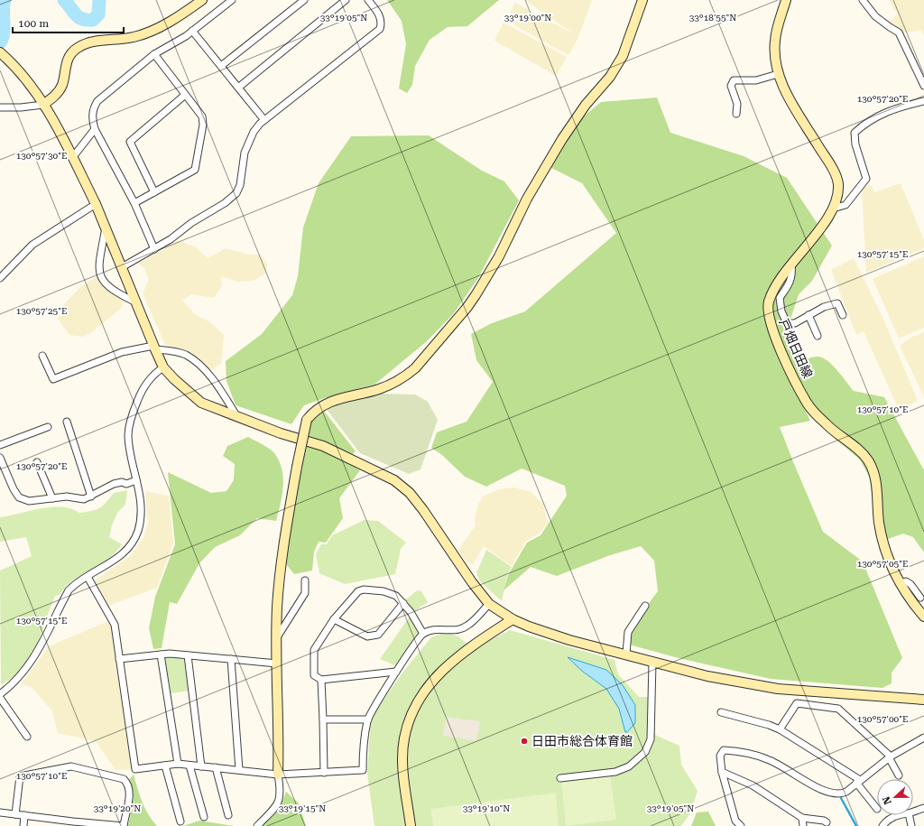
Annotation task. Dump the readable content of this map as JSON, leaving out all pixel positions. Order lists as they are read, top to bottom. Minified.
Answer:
{"streets":{"street":["戸畑日田線"]},"places":["日田市総合体育館"],"scale_bar":"100 m","north":"left","coordinates":["33°19'05\"N","33°19'00\"N","33°18'55\"N","130°57'20\"E","130°57'30\"E","130°57'15\"E","130°57'25\"E","130°57'10\"E","130°57'05\"E","130°57'00\"E","33°19'20\"N","33°19'15\"N","33°19'10\"N"]}
